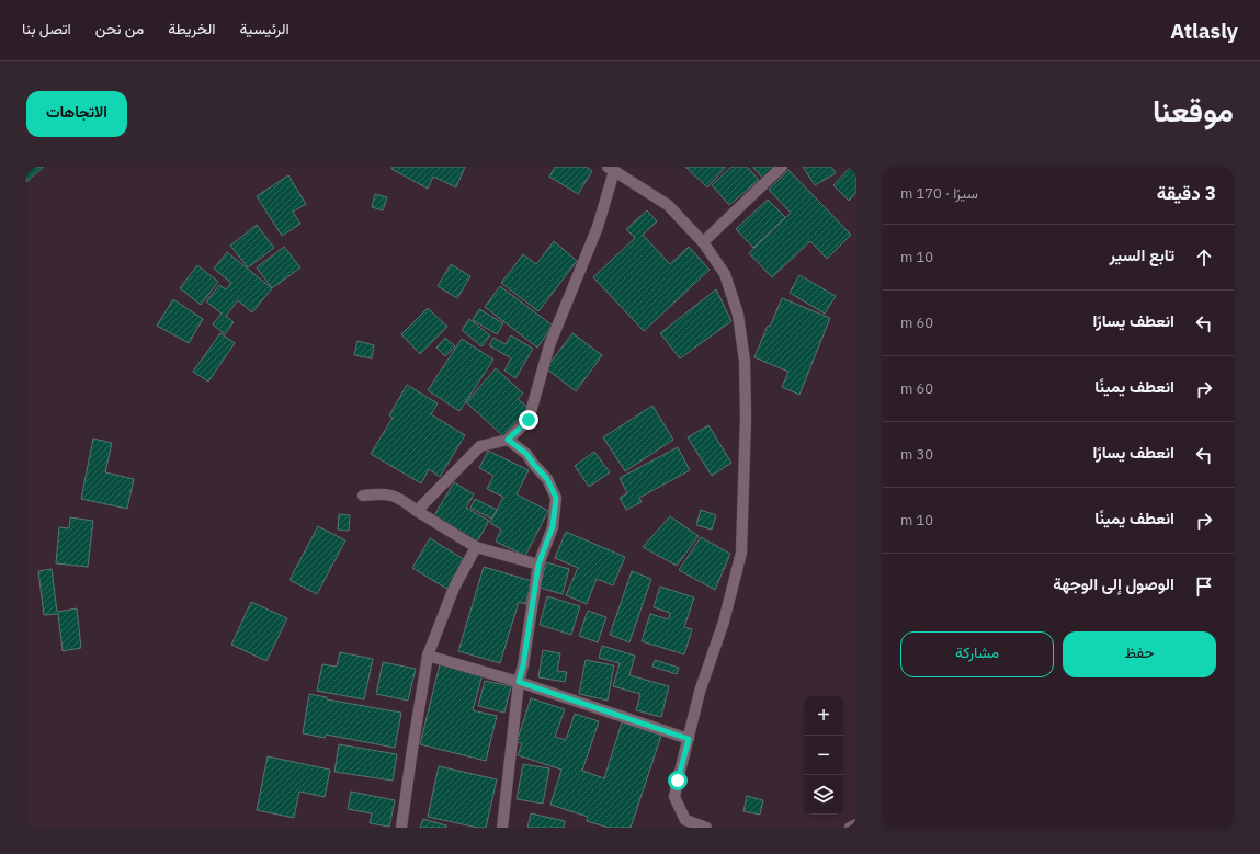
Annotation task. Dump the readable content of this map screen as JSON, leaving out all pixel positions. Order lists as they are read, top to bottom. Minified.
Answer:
{"page":{"header":"Atlasly","nav":["الرئيسية","الخريطة","من نحن","اتصل بنا"],"title":"موقعنا","buttons":["الاتجاهات",["حفظ","مشاركة"]],"heading":["3 دقيقة","سيرًا · 170 m"],"list":[["تابع السير","10 m"],["انعطف يسارًا","60 m"],["انعطف يمينًا","60 m"],["انعطف يسارًا","30 m"],["انعطف يمينًا","10 m"],"الوصول إلى الوجهة"],"map_buttons":["+","−"]}}
